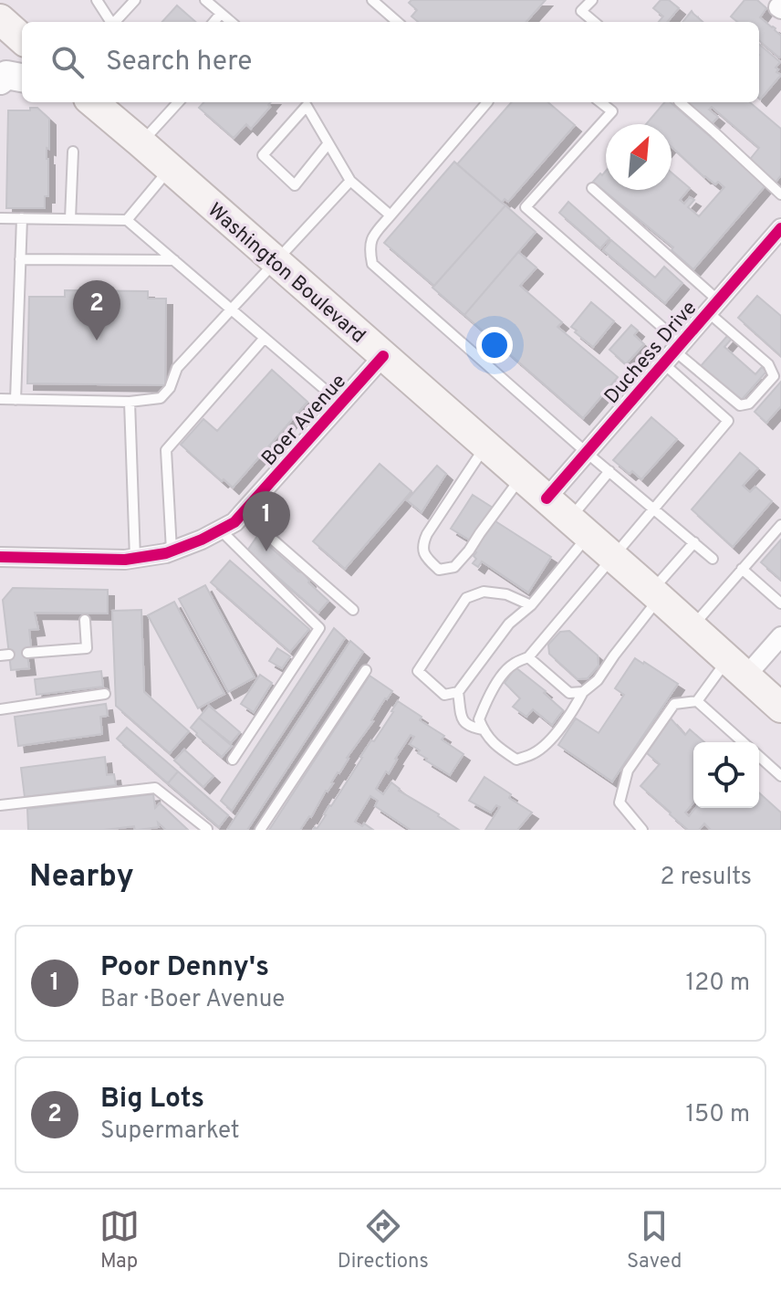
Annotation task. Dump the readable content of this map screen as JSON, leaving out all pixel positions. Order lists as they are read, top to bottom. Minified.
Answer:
{"streets":{"main road":["Washington Boulevard"],"street":["Duchess Drive","Boer Avenue"]},"crossings":[["Washington Boulevard","Duchess Drive"],["Washington Boulevard","Boer Avenue"]],"north":"top right","page":{"search":"Search here","pins":["2","1"],"heading":["Nearby","2 results"],"list":[{"mark":"1","name":"Poor Denny's","note":"Bar · Boer Avenue","value":"120 m"},{"mark":"2","name":"Big Lots","note":"Supermarket","value":"150 m"}],"nav":["Map","Directions","Saved"]}}
